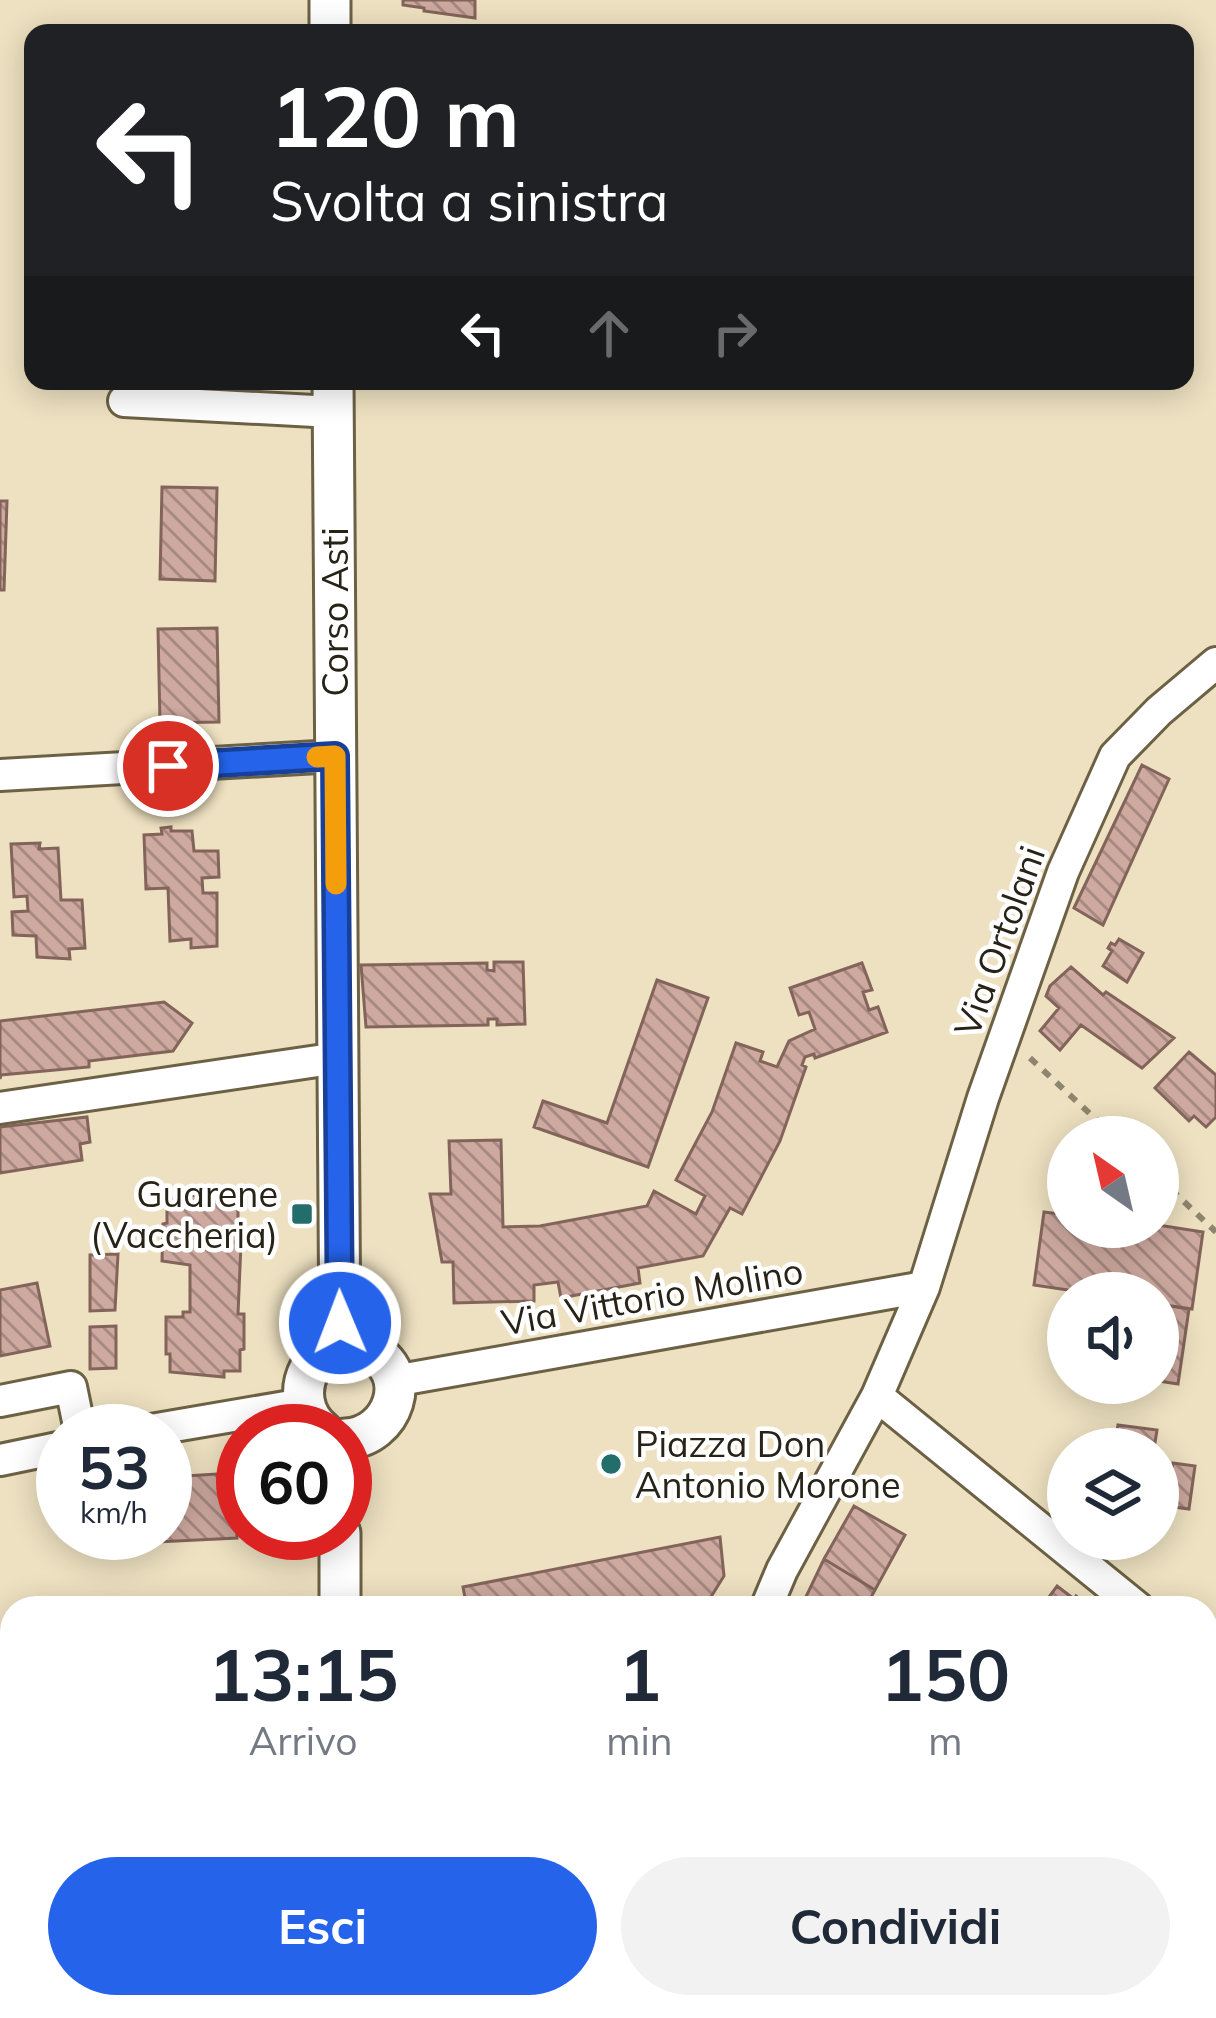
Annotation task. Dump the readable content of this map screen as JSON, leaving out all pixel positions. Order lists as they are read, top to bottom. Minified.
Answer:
{"streets":{"main road":["Corso Asti"],"street":["Via Ortolani","Via Vittorio Molino"]},"crossings":[["Via Ortolani","Via Vittorio Molino"]],"places":{"transit":["Guarene (Vaccheria)"],"other":["Piazza Don Antonio Morone"]},"north":"top left","page":{"turn":["120 m","Svolta a sinistra"],"speed":"53 km/h","limit":"60","eta":["13:15","Arrivo","1","min","150","m"],"buttons":["Esci","Condividi"]}}
